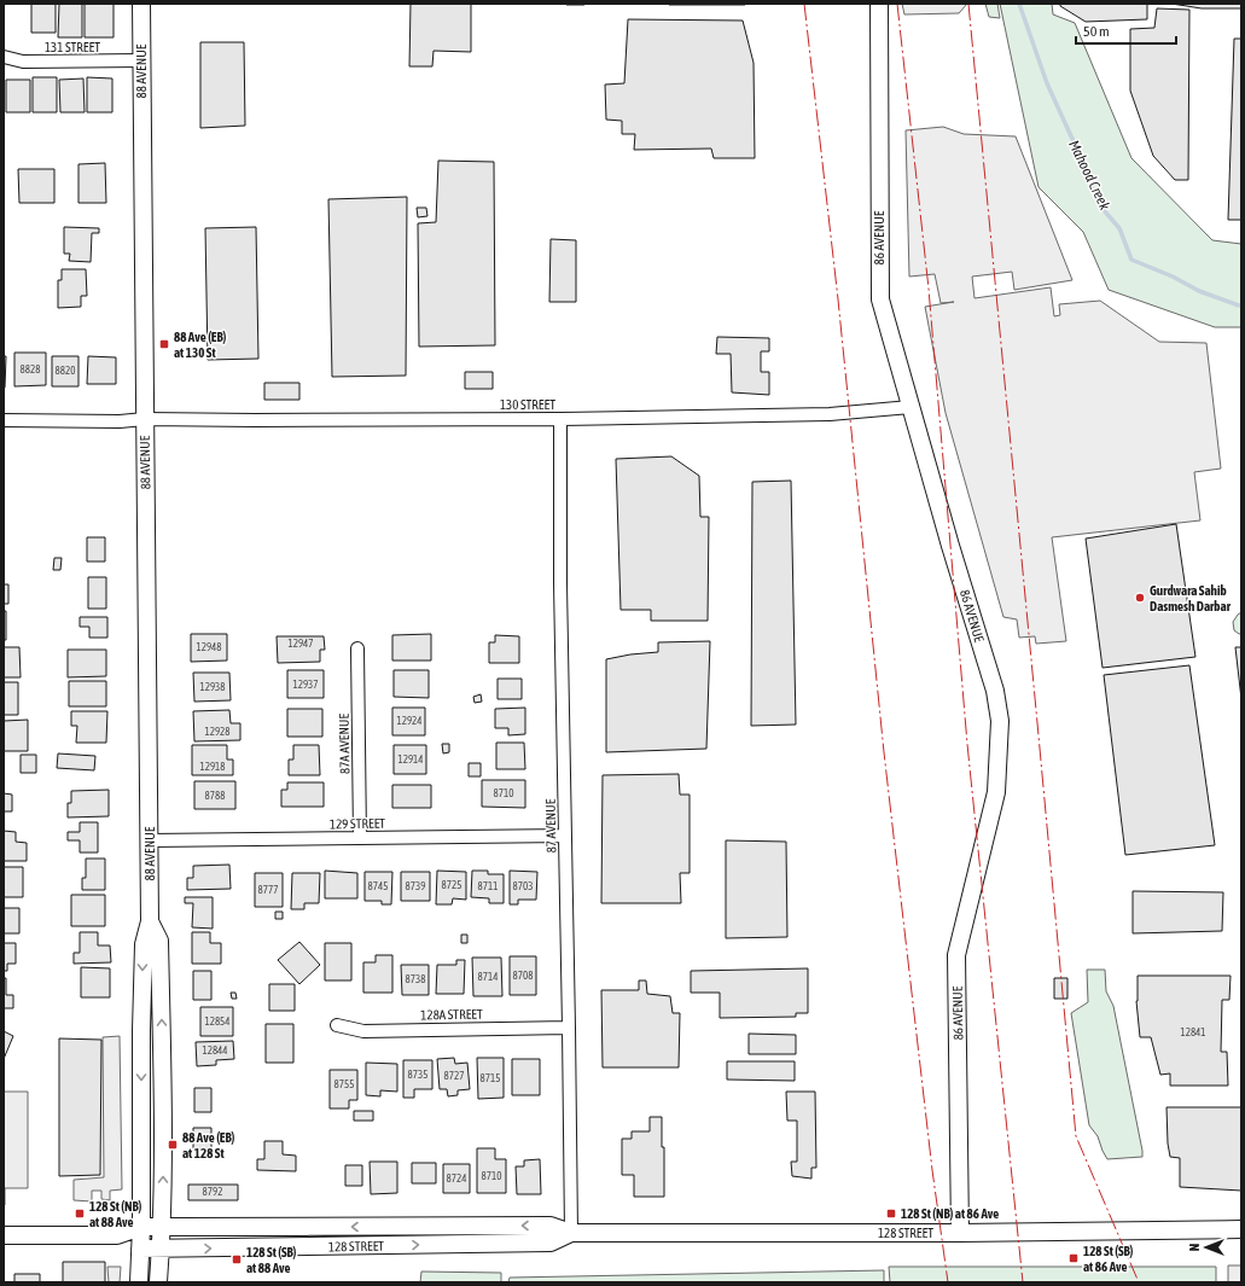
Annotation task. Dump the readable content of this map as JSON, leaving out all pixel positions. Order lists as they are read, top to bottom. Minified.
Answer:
{"streets":{"main road":["88 AVENUE","86 AVENUE","128 STREET"],"street":["131 STREET","130 STREET","87A AVENUE","129 STREET","87 AVENUE","128A STREET"]},"crossings":[["131 STREET","88 AVENUE"],["88 AVENUE","130 STREET"],["88 AVENUE","129 STREET"],["88 AVENUE","128 STREET"],["86 AVENUE","130 STREET"],["86 AVENUE","128 STREET"],["130 STREET","87 AVENUE"],["87A AVENUE","129 STREET"],["129 STREET","87 AVENUE"],["87 AVENUE","128A STREET"],["87 AVENUE","128 STREET"]],"water":["Mahood Creek"],"places":{"transit":["88 Ave (EB) at 130 St","88 Ave (EB) at 128 St","128 St (NB) at 88 Ave","128 St (NB) at 86 Ave","128 St (SB) at 86 Ave","128 St (SB) at 88 Ave"],"other":["Gurdwara Sahib Dasmesh Darbar"]},"house_numbers":["8828","8820","12947","12948","12937","12938","12924","12928","12914","12918","8710","8788","8725","8745","8739","8711","8703","8777","8708","8714","8738","12854","12841","12844","8735","8727","8715","8755","8710","8724","8792"],"scale_bar":"50 m","north":"left"}
